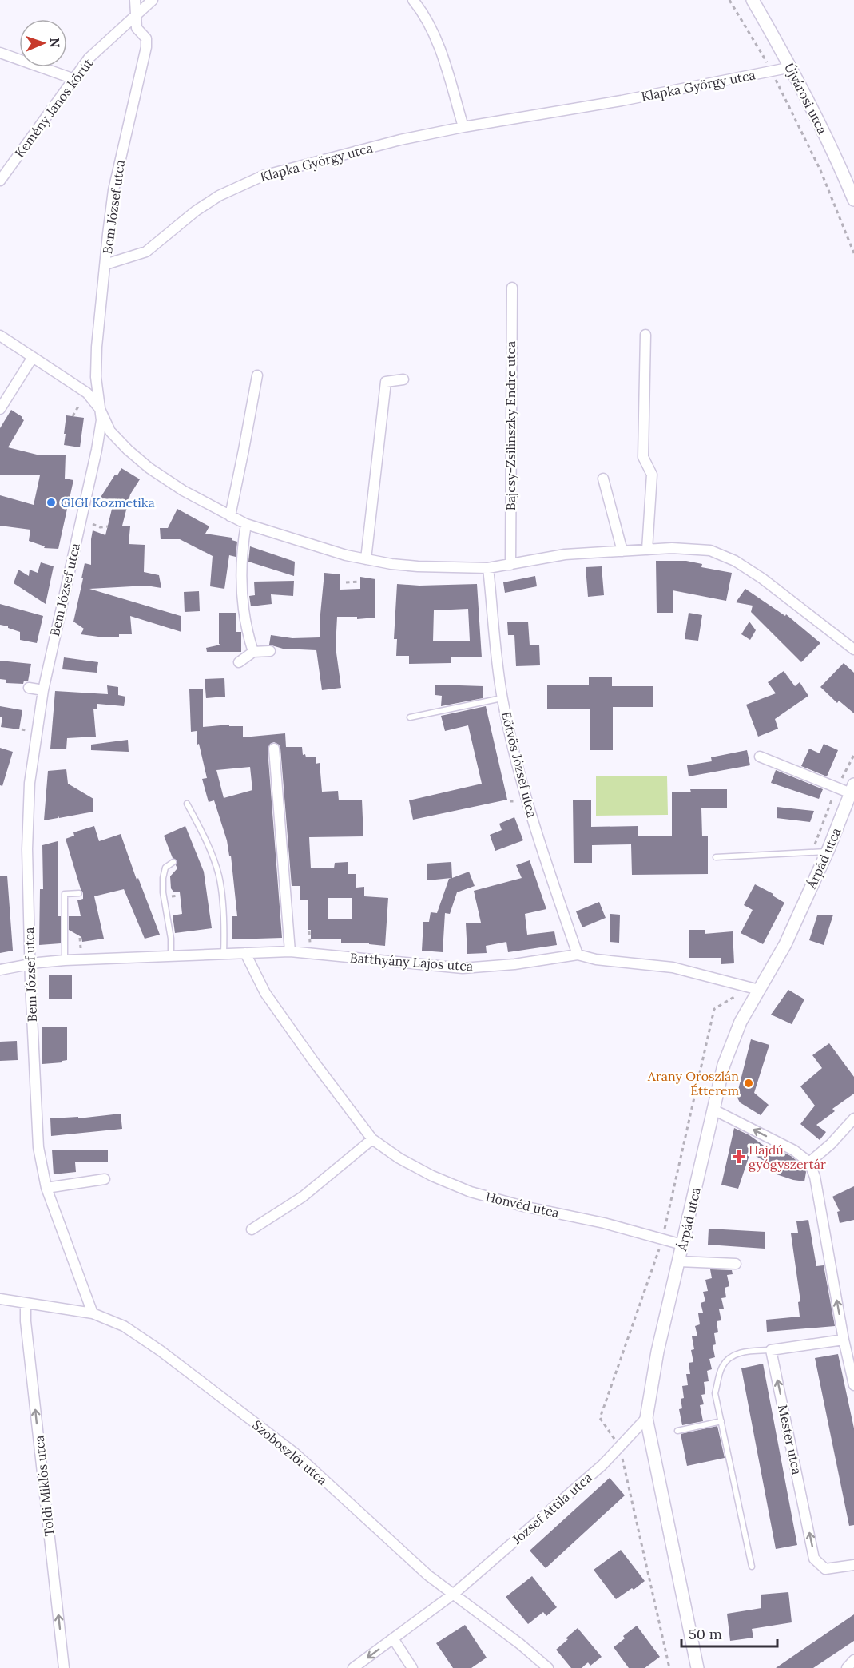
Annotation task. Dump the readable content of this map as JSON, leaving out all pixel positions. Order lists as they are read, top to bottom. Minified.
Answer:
{"streets":{"street":["Klapka György utca","Újvárosi utca","Kemény János körút","Bem József utca","Bajcsy-Zsilinszky Endre utca","Eötvös József utca","Árpád utca","Batthyány Lajos utca","Honvéd utca","Mester utca","Szoboszlói utca","Toldi Miklós utca","József Attila utca"]},"crossings":[["Klapka György utca","Újvárosi utca"],["Klapka György utca","Bem József utca"],["Kemény János körút","Bem József utca"],["Bem József utca","Batthyány Lajos utca"],["Bem József utca","Szoboszlói utca"],["Eötvös József utca","Batthyány Lajos utca"],["Árpád utca","Batthyány Lajos utca"],["Árpád utca","Honvéd utca"],["Árpád utca","József Attila utca"],["Batthyány Lajos utca","Honvéd utca"],["Szoboszlói utca","Toldi Miklós utca"],["Szoboszlói utca","József Attila utca"]],"one_way":["Mester utca","Toldi Miklós utca"],"places":{"other":["GIGI Kozmetika","Arany Oroszlán Étterem"],"health":["Hajdú gyógyszertár"]},"scale_bar":"50 m","north":"right"}
